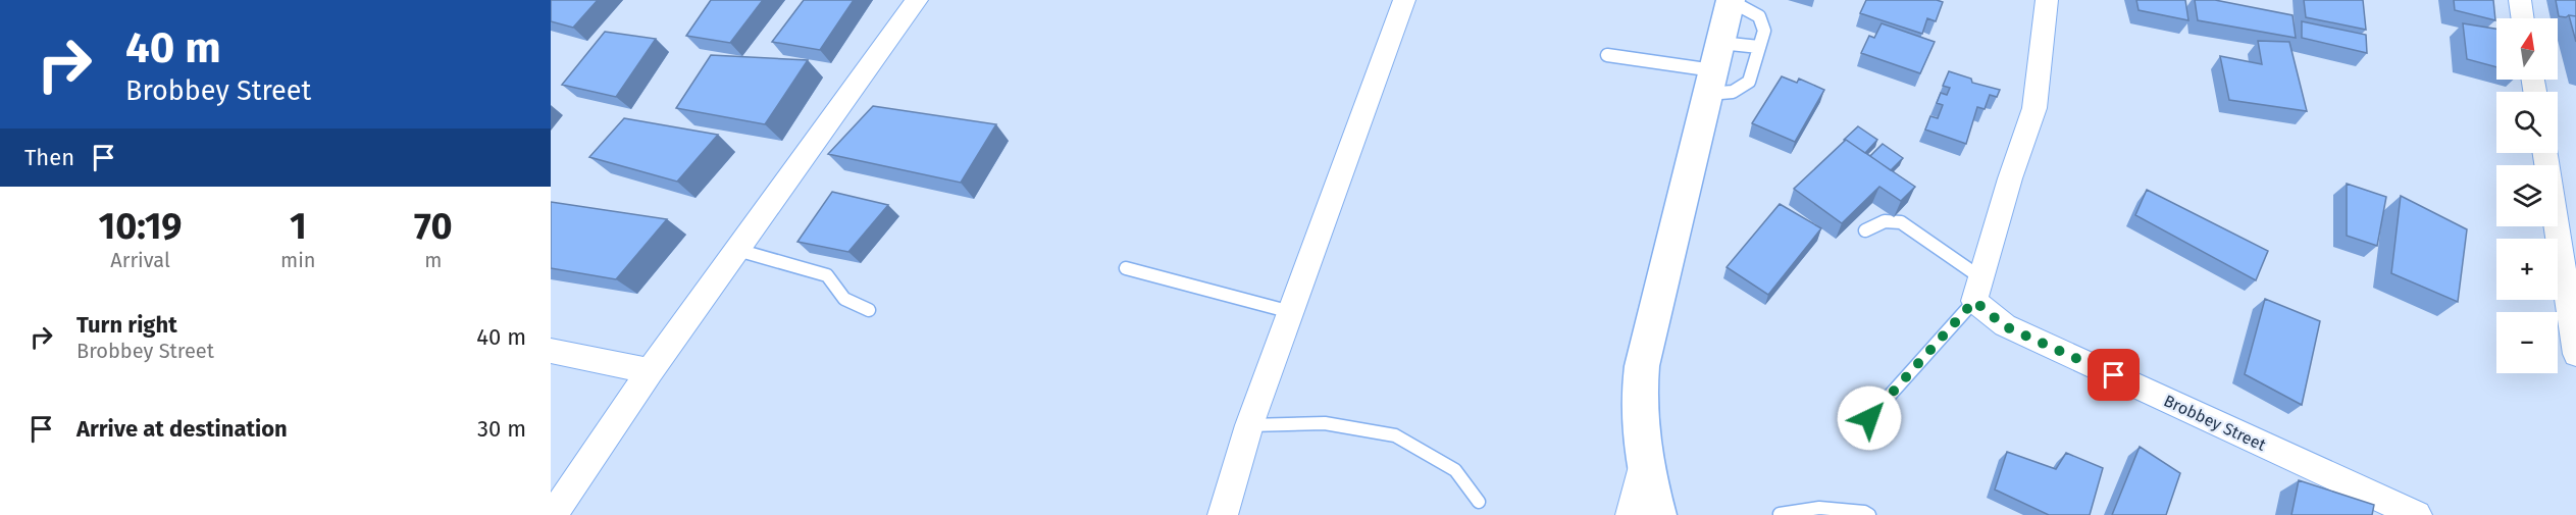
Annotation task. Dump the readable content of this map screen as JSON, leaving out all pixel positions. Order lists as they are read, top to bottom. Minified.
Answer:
{"streets":{"street":["Brobbey Street"]},"north":"top","page":{"turn":["40 m","Brobbey Street"],"map_buttons":["+","−"],"then":"Then","eta":["10:19","Arrival","1","min","70","m"],"list":[{"name":"Turn right","note":"Brobbey Street","value":"40 m"},{"name":"Arrive at destination","value":"30 m"}]}}
